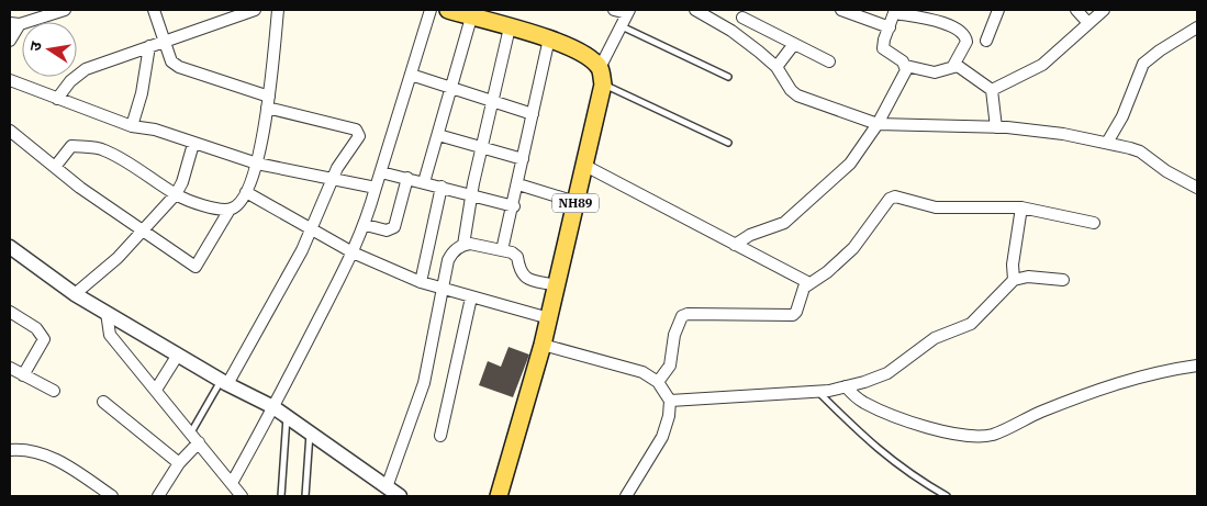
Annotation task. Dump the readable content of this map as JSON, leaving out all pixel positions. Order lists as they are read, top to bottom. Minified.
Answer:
{"streets":{"main road":["NH89"]},"north":"left"}
